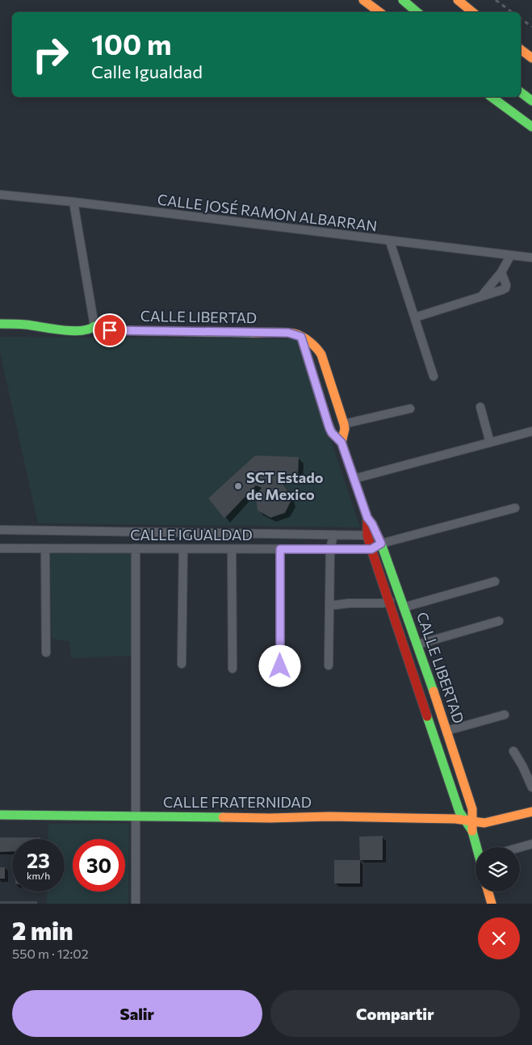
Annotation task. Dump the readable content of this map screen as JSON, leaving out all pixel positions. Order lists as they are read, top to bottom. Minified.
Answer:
{"streets":{"main road":["CALLE LIBERTAD","CALLE FRATERNIDAD"],"street":["CALLE JOSÉ RAMON ALBARRAN","CALLE IGUALDAD"]},"crossings":[["CALLE LIBERTAD","CALLE IGUALDAD"],["CALLE LIBERTAD","CALLE FRATERNIDAD"]],"places":["SCT Estado de Mexico"],"page":{"turn":["100 m","Calle Igualdad"],"speed":"23 km/h","limit":"30","heading":["2 min","550 m · 12:02"],"buttons":["Salir","Compartir"]}}
